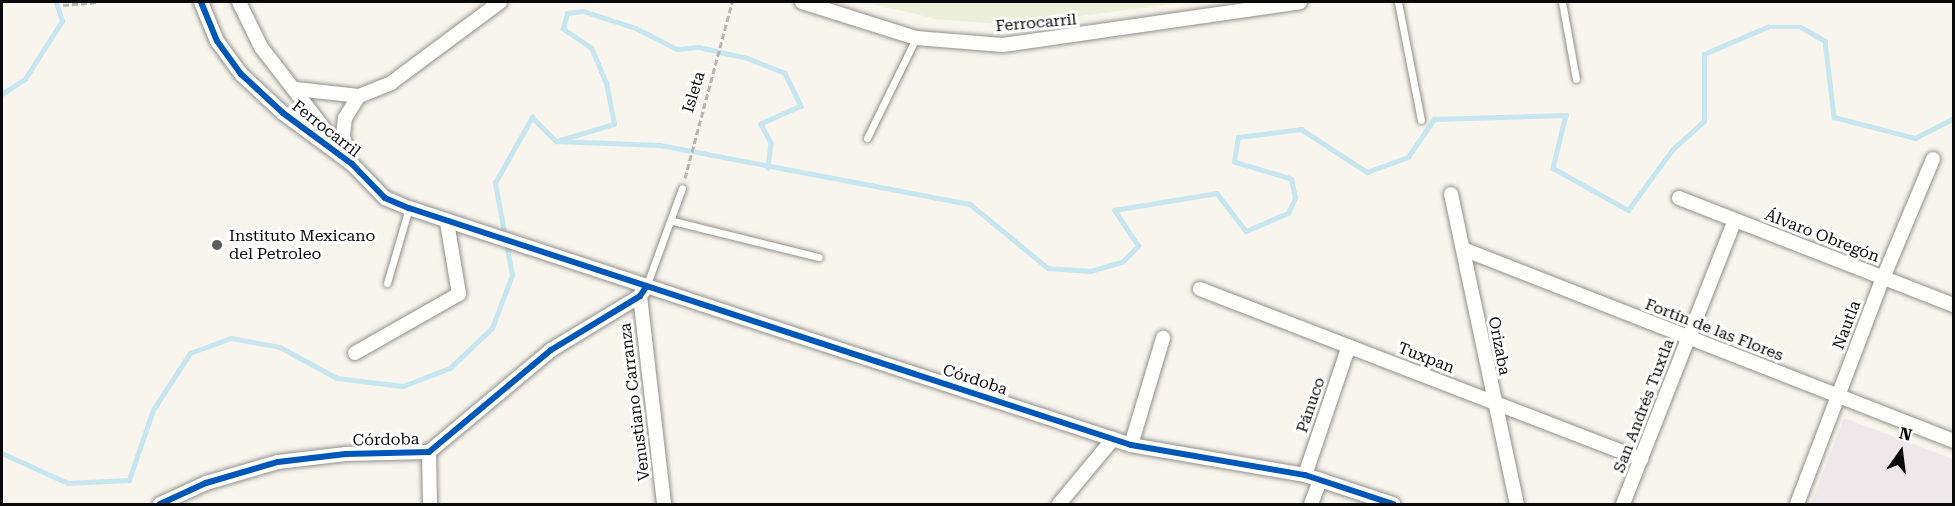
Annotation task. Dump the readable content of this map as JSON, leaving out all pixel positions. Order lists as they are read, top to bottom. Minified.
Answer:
{"streets":{"street":["Ferrocarril","Álvaro Obregón","Nautla","Fortín de las Flores","Orizaba","Tuxpan","Córdoba","Venustiano Carranza","Pánuco","San Andrés Tuxtla"],"path":["Isleta"]},"crossings":[["Ferrocarril","Córdoba"],["Álvaro Obregón","Nautla"],["Álvaro Obregón","San Andrés Tuxtla"],["Nautla","Fortín de las Flores"],["Fortín de las Flores","Orizaba"],["Fortín de las Flores","San Andrés Tuxtla"],["Orizaba","Tuxpan"],["Tuxpan","Pánuco"],["Tuxpan","San Andrés Tuxtla"],["Córdoba","Venustiano Carranza"],["Córdoba","Pánuco"]],"places":["Instituto Mexicano del Petroleo"],"north":"top"}
